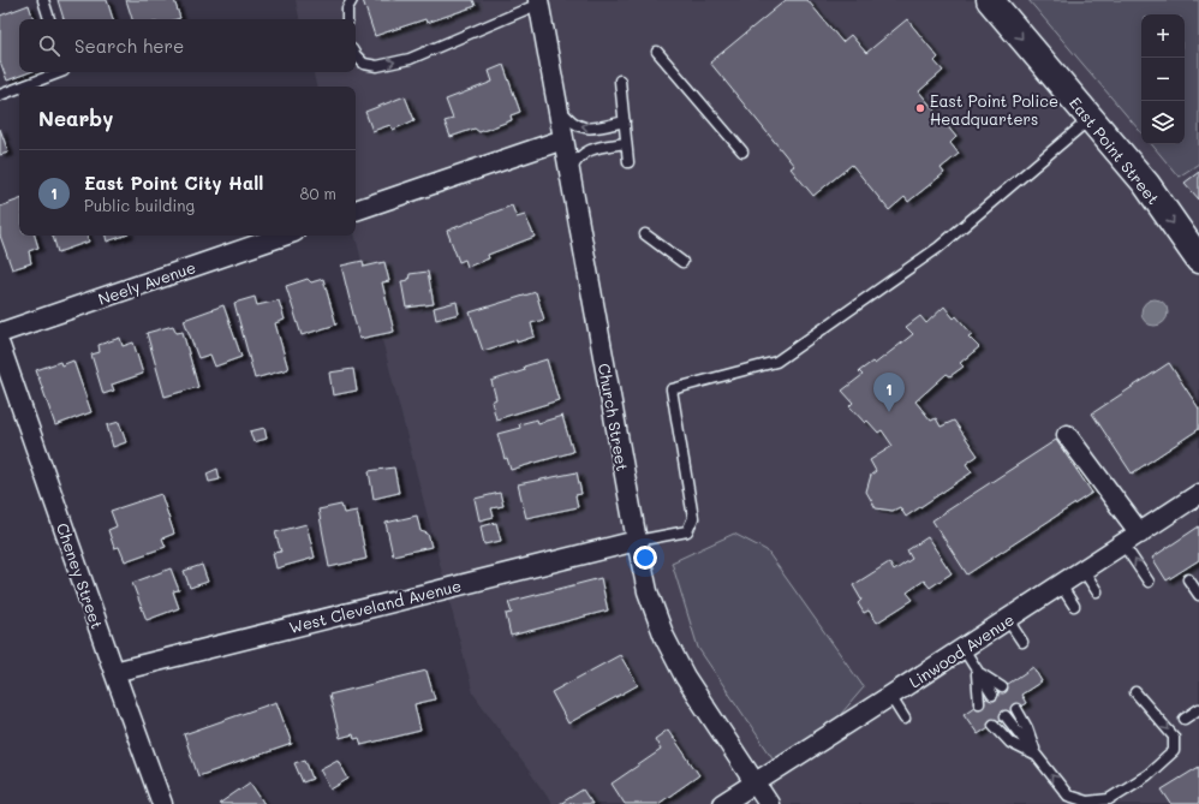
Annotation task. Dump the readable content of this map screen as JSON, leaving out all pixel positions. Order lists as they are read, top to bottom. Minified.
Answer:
{"streets":{"main road":["East Point Street"],"street":["Neely Avenue","Church Street","Cheney Street","West Cleveland Avenue","Linwood Avenue"]},"crossings":[["Church Street","West Cleveland Avenue"],["Church Street","Linwood Avenue"],["Cheney Street","West Cleveland Avenue"]],"one_way":["East Point Street"],"places":["East Point Police Headquarters"],"page":{"map_buttons":["+","−"],"search":"Search here","heading":"Nearby","list":[{"mark":"1","name":"East Point City Hall","note":"Public building","value":"80 m"}],"pins":"1"}}
